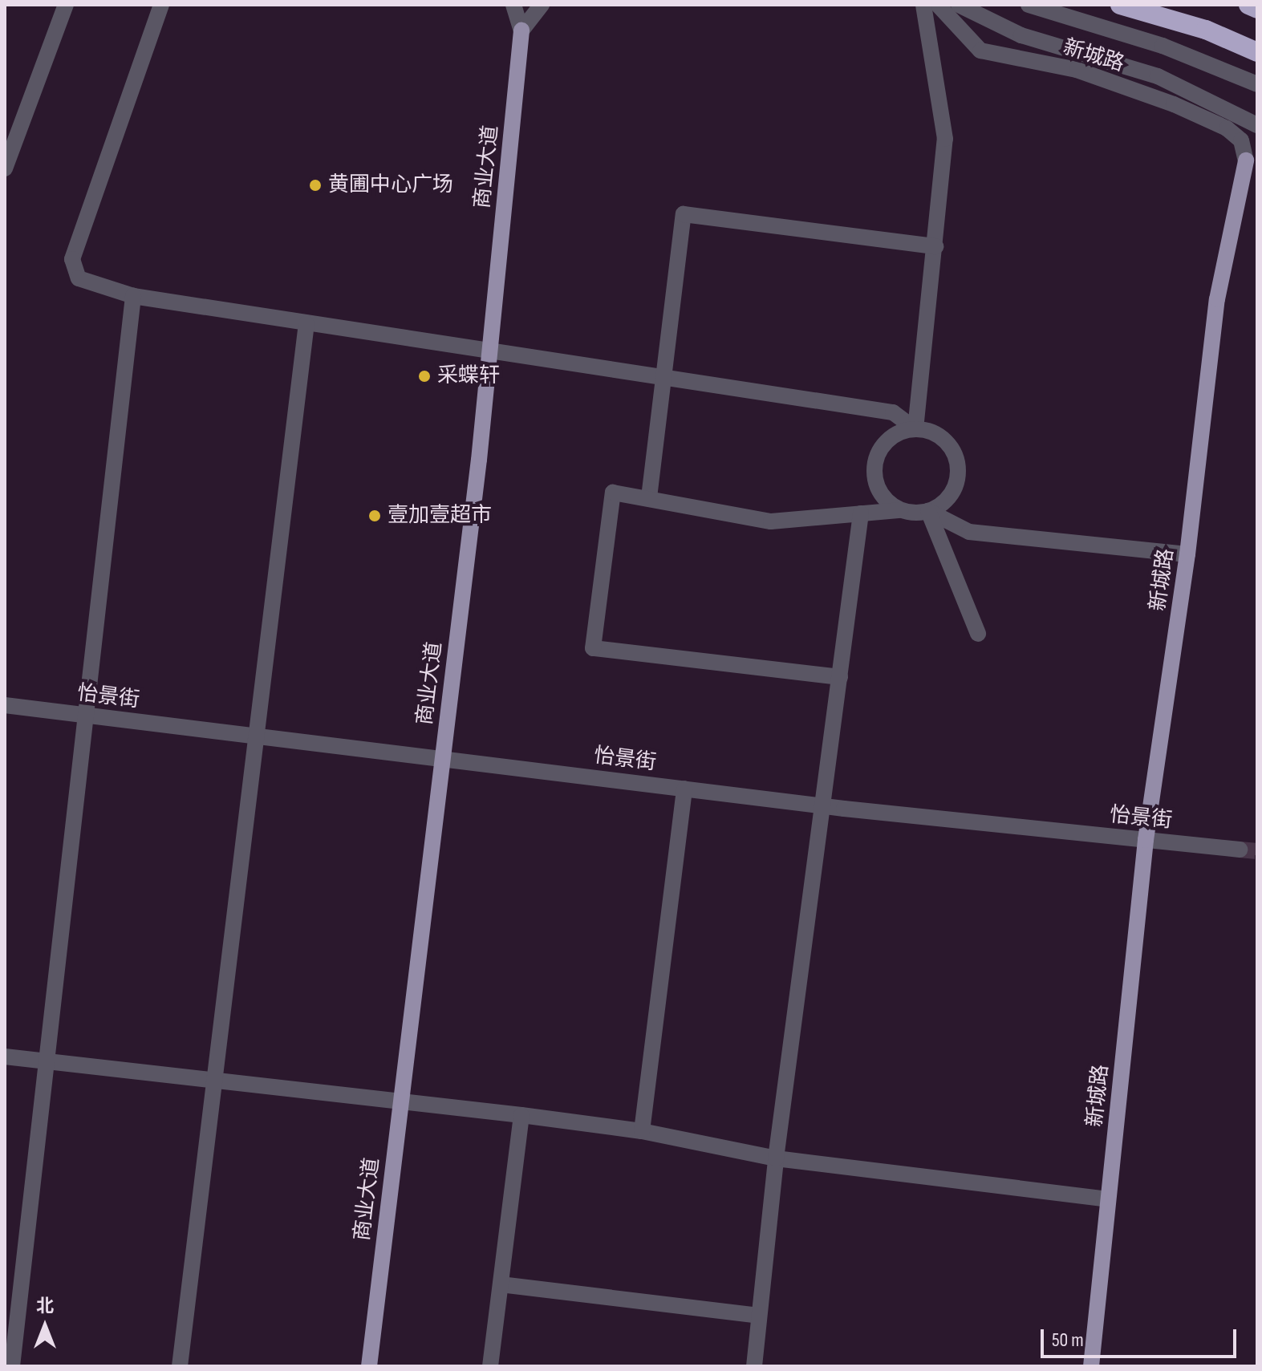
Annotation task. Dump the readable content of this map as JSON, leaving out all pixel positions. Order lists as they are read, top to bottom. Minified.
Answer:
{"streets":{"main road":["新城路","商业大道"],"street":["怡景街"]},"crossings":[["新城路","怡景街"],["商业大道","怡景街"]],"places":["黄圃中心广场","采蝶轩","壹加壹超市"],"scale_bar":"50 m","north":"top"}
